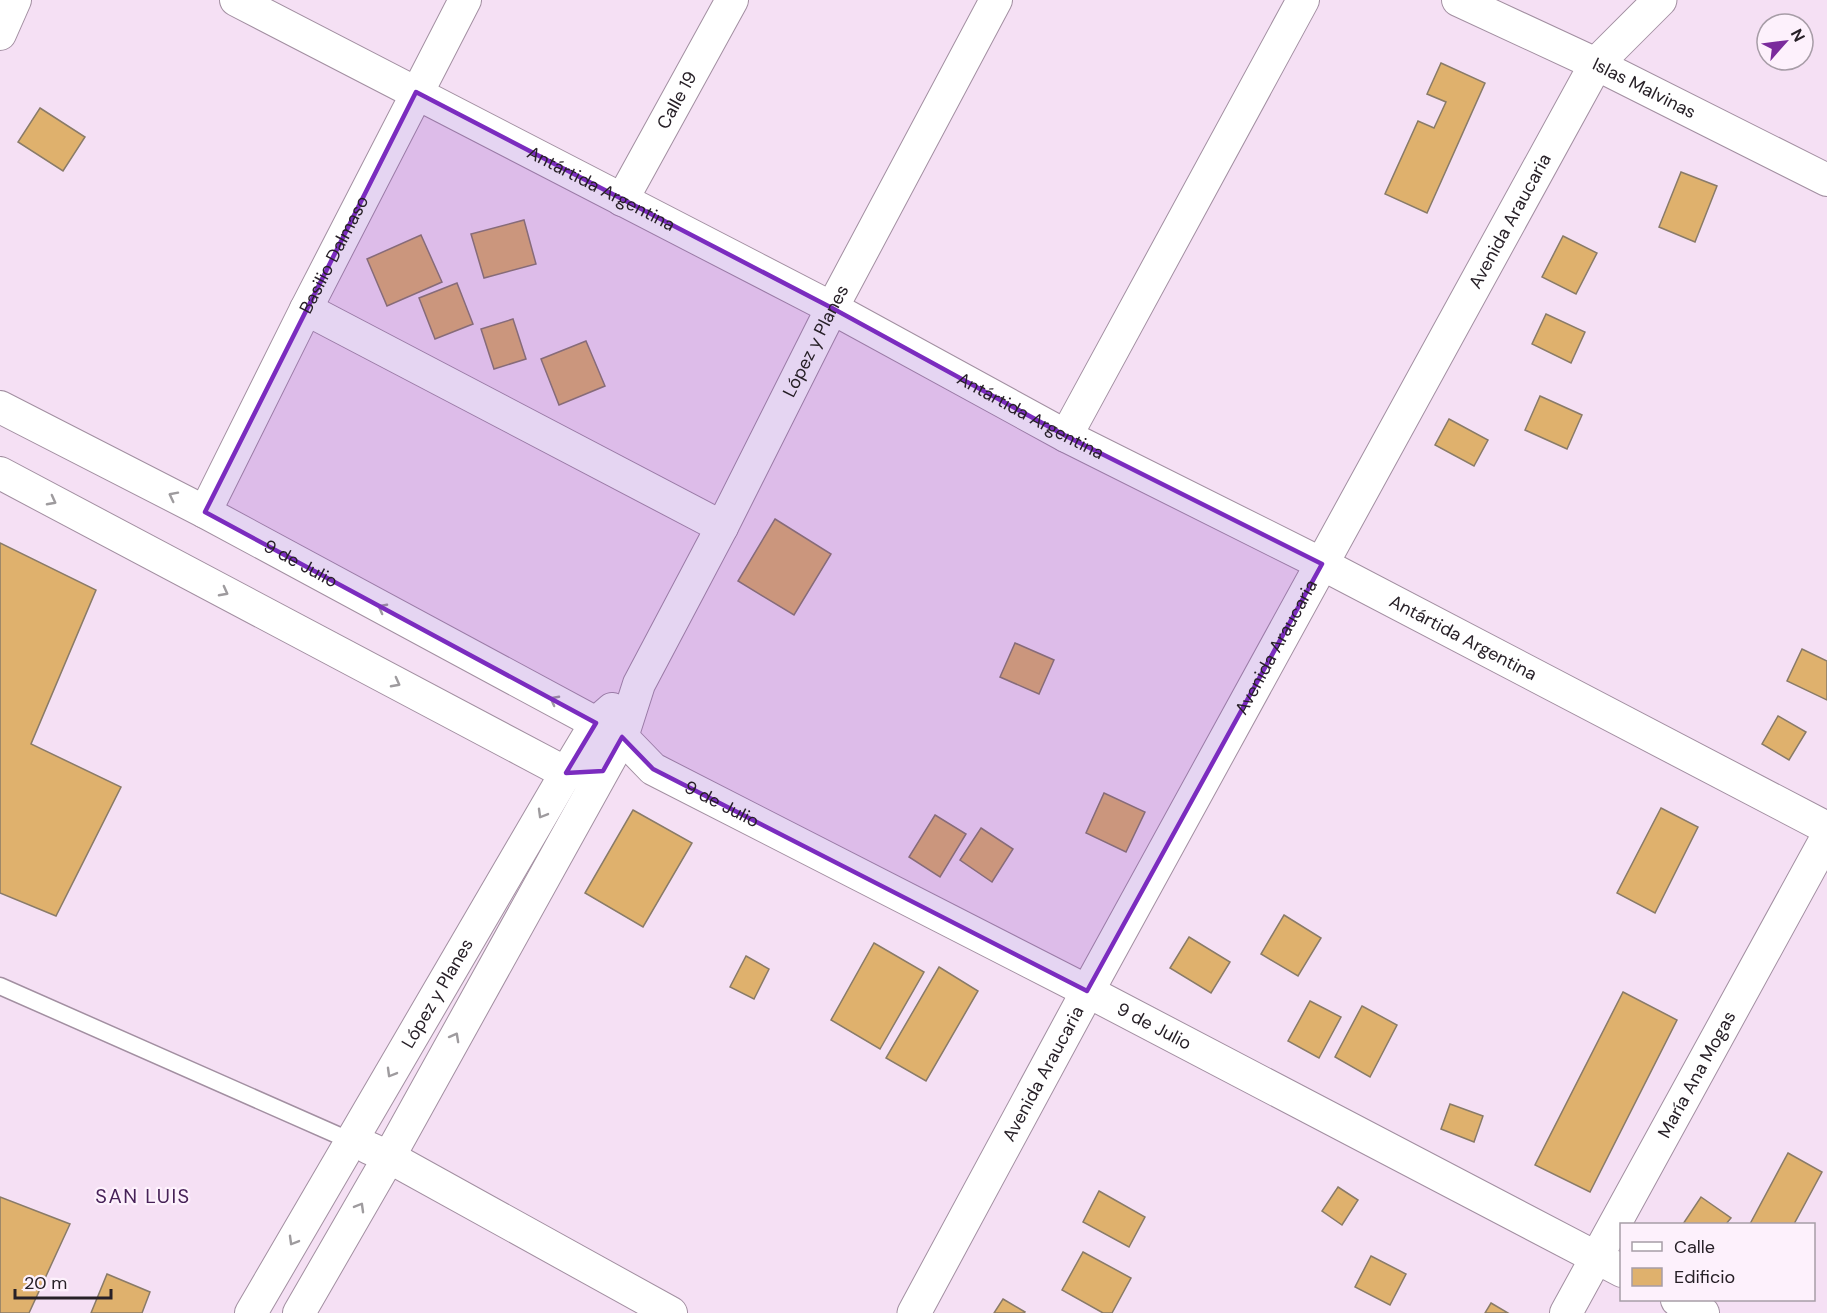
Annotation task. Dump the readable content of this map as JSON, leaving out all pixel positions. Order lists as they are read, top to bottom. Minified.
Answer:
{"streets":{"main road":["Avenida Araucaria"],"street":["Islas Malvinas","Calle 19","Antártida Argentina","Basilio Dalmaso","López y Planes","9 de Julio","María Ana Mogas"]},"crossings":[["Islas Malvinas","Avenida Araucaria"],["Calle 19","Antártida Argentina"],["Antártida Argentina","Avenida Araucaria"],["Antártida Argentina","Basilio Dalmaso"],["Antártida Argentina","López y Planes"],["Avenida Araucaria","9 de Julio"],["Basilio Dalmaso","9 de Julio"],["López y Planes","9 de Julio"],["9 de Julio","María Ana Mogas"]],"districts":["SAN LUIS"],"legend":["Calle","Edificio"],"scale_bar":"20 m","north":"top right"}
